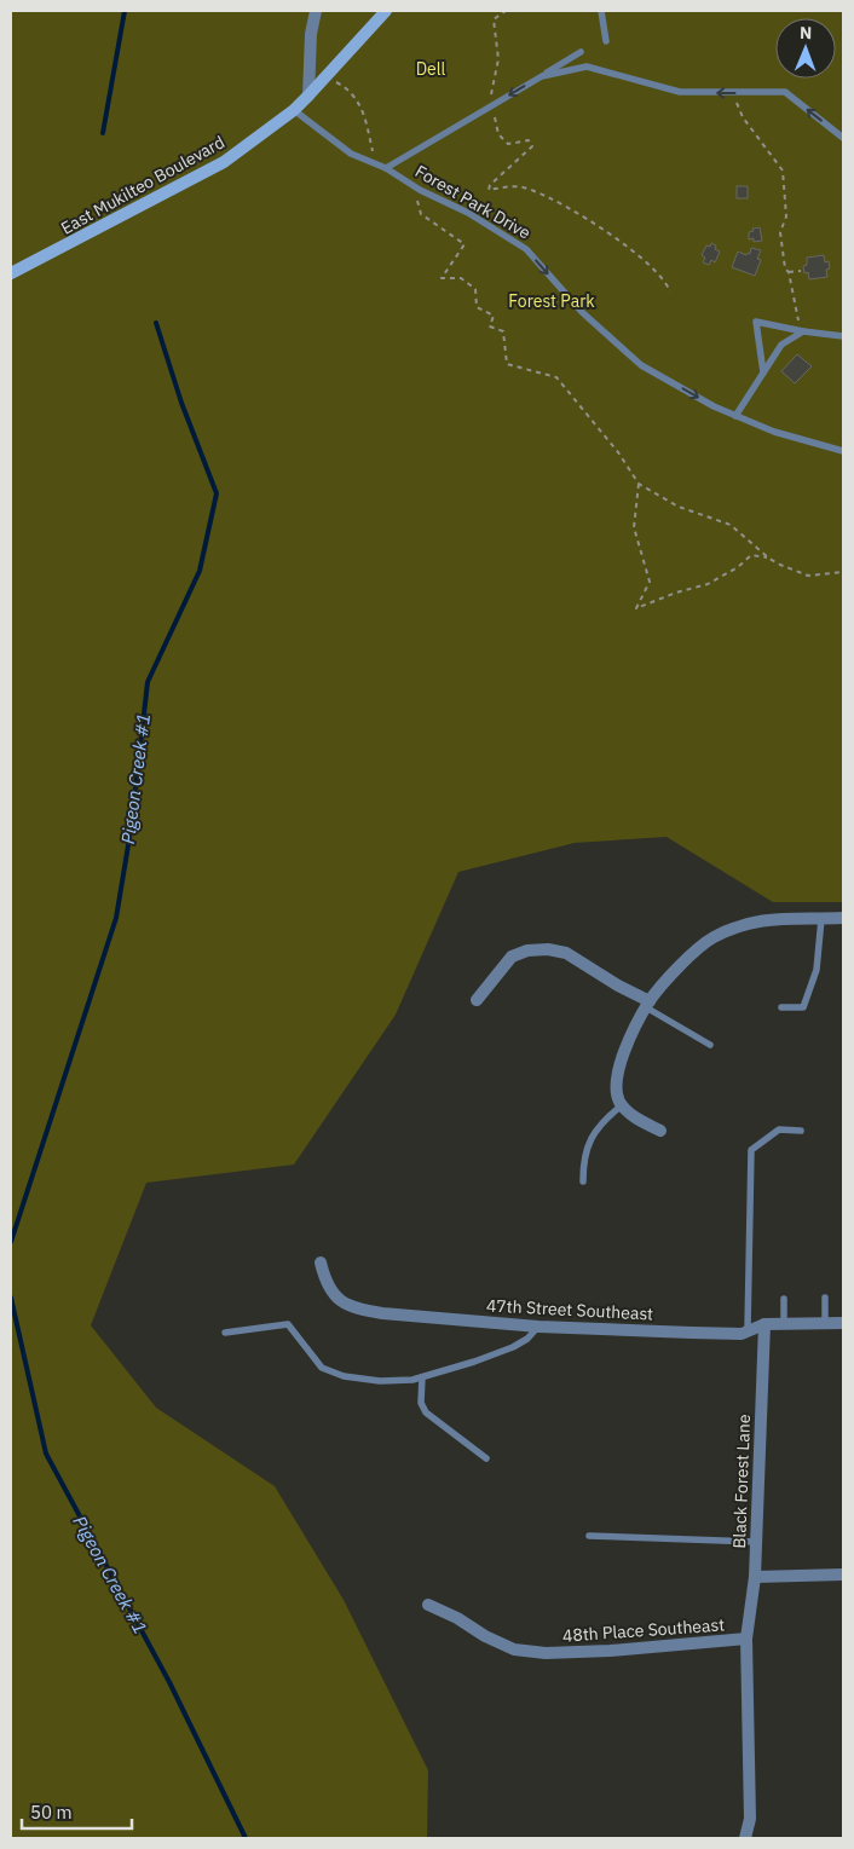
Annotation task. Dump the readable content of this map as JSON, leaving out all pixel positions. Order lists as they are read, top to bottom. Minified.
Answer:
{"streets":{"main road":["East Mukilteo Boulevard"],"street":["47th Street Southeast","Black Forest Lane","48th Place Southeast"],"lane":["Forest Park Drive"]},"crossings":[["East Mukilteo Boulevard","Forest Park Drive"],["47th Street Southeast","Black Forest Lane"],["Black Forest Lane","48th Place Southeast"]],"one_way":["Forest Park Drive"],"water":["Pigeon Creek #1"],"parks":["Dell","Forest Park"],"scale_bar":"50 m","north":"top"}
